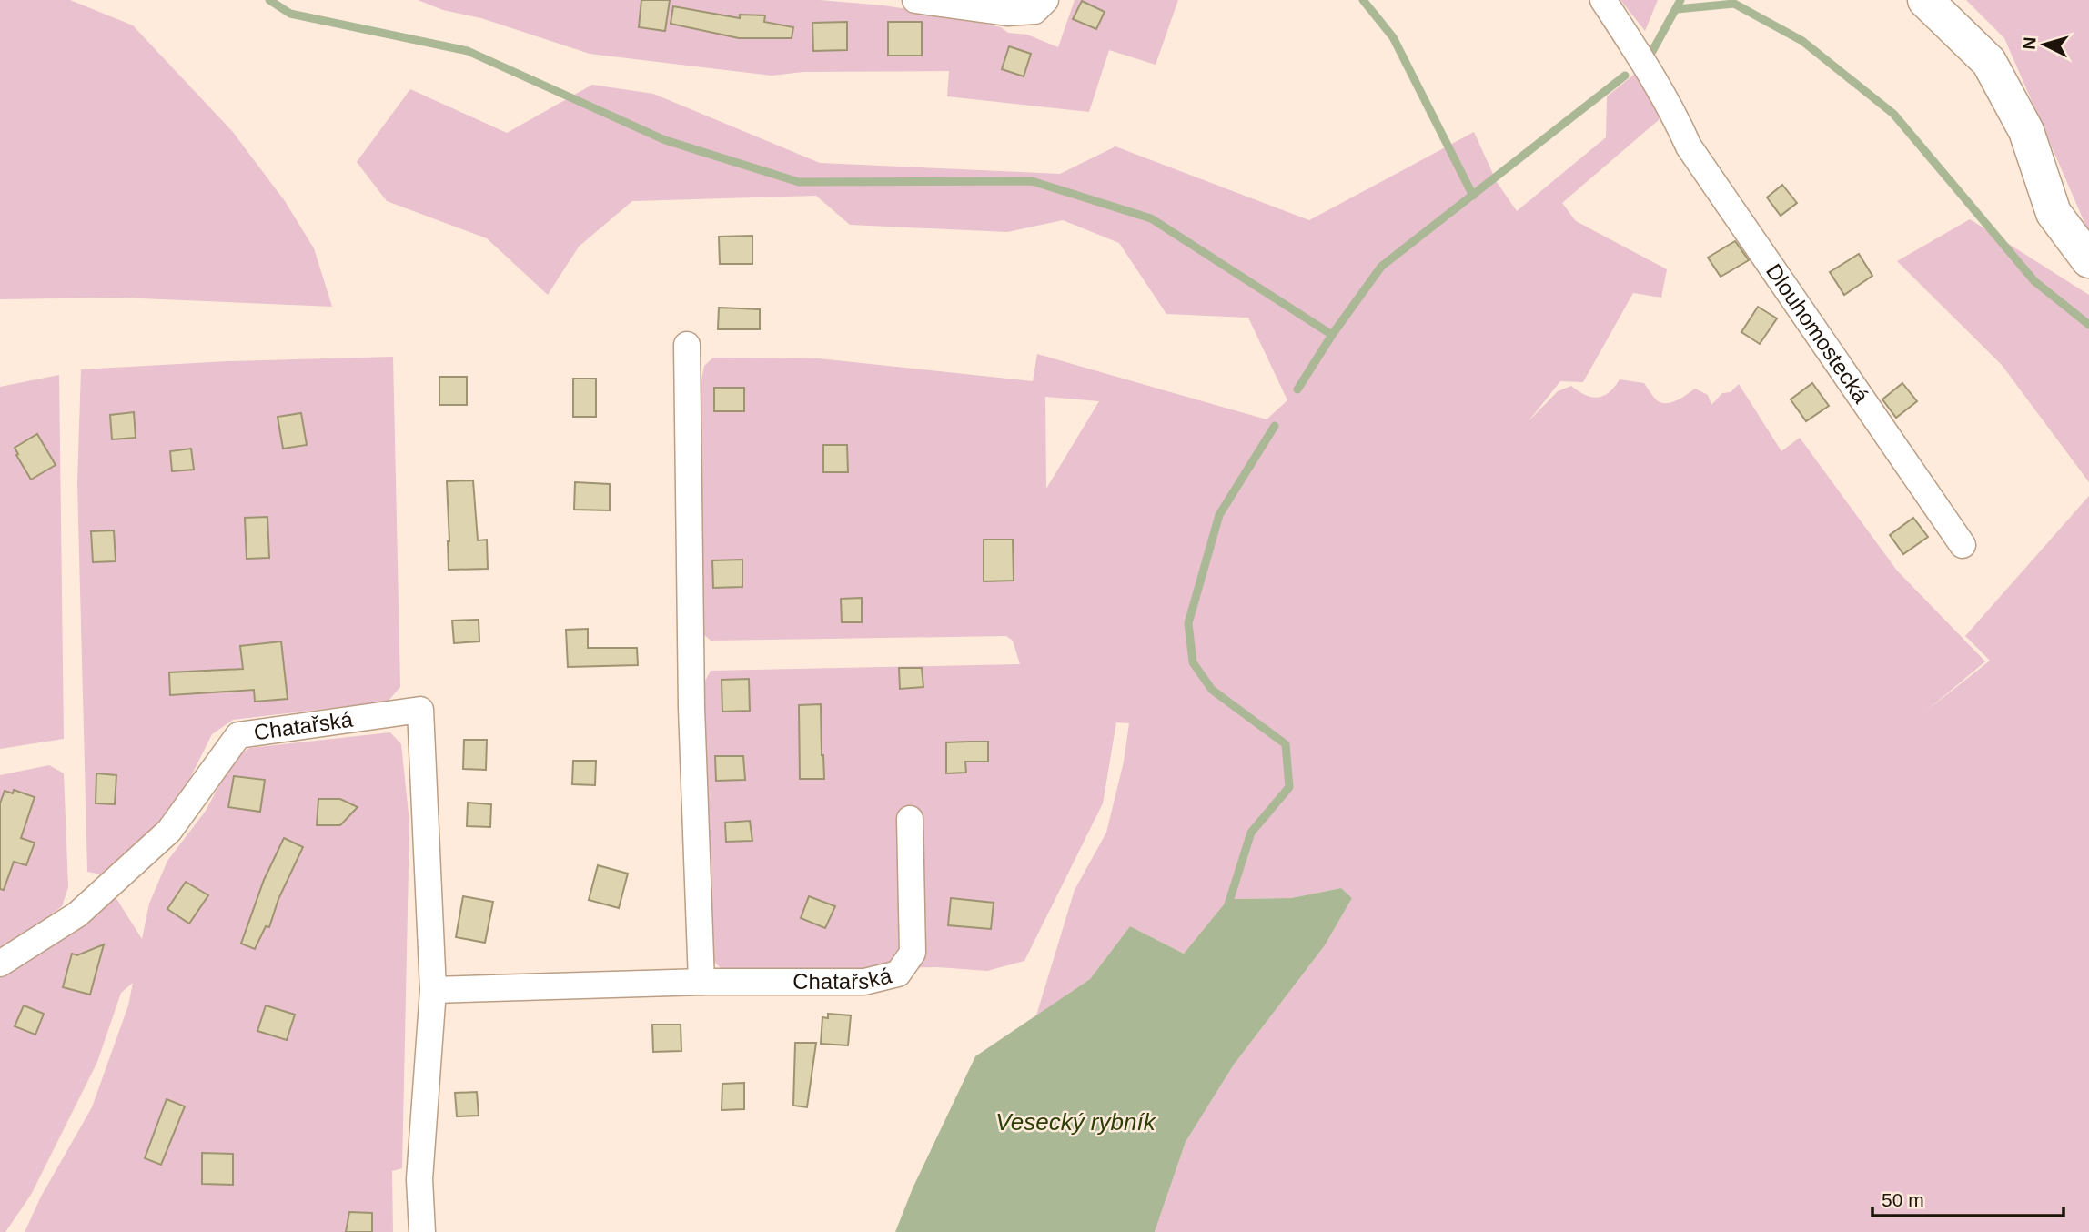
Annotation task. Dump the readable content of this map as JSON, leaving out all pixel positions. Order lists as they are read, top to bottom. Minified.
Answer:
{"streets":{"street":["Dlouhomostecká","Chatařská"]},"water":["Vesecký rybník"],"scale_bar":"50 m","north":"left"}
